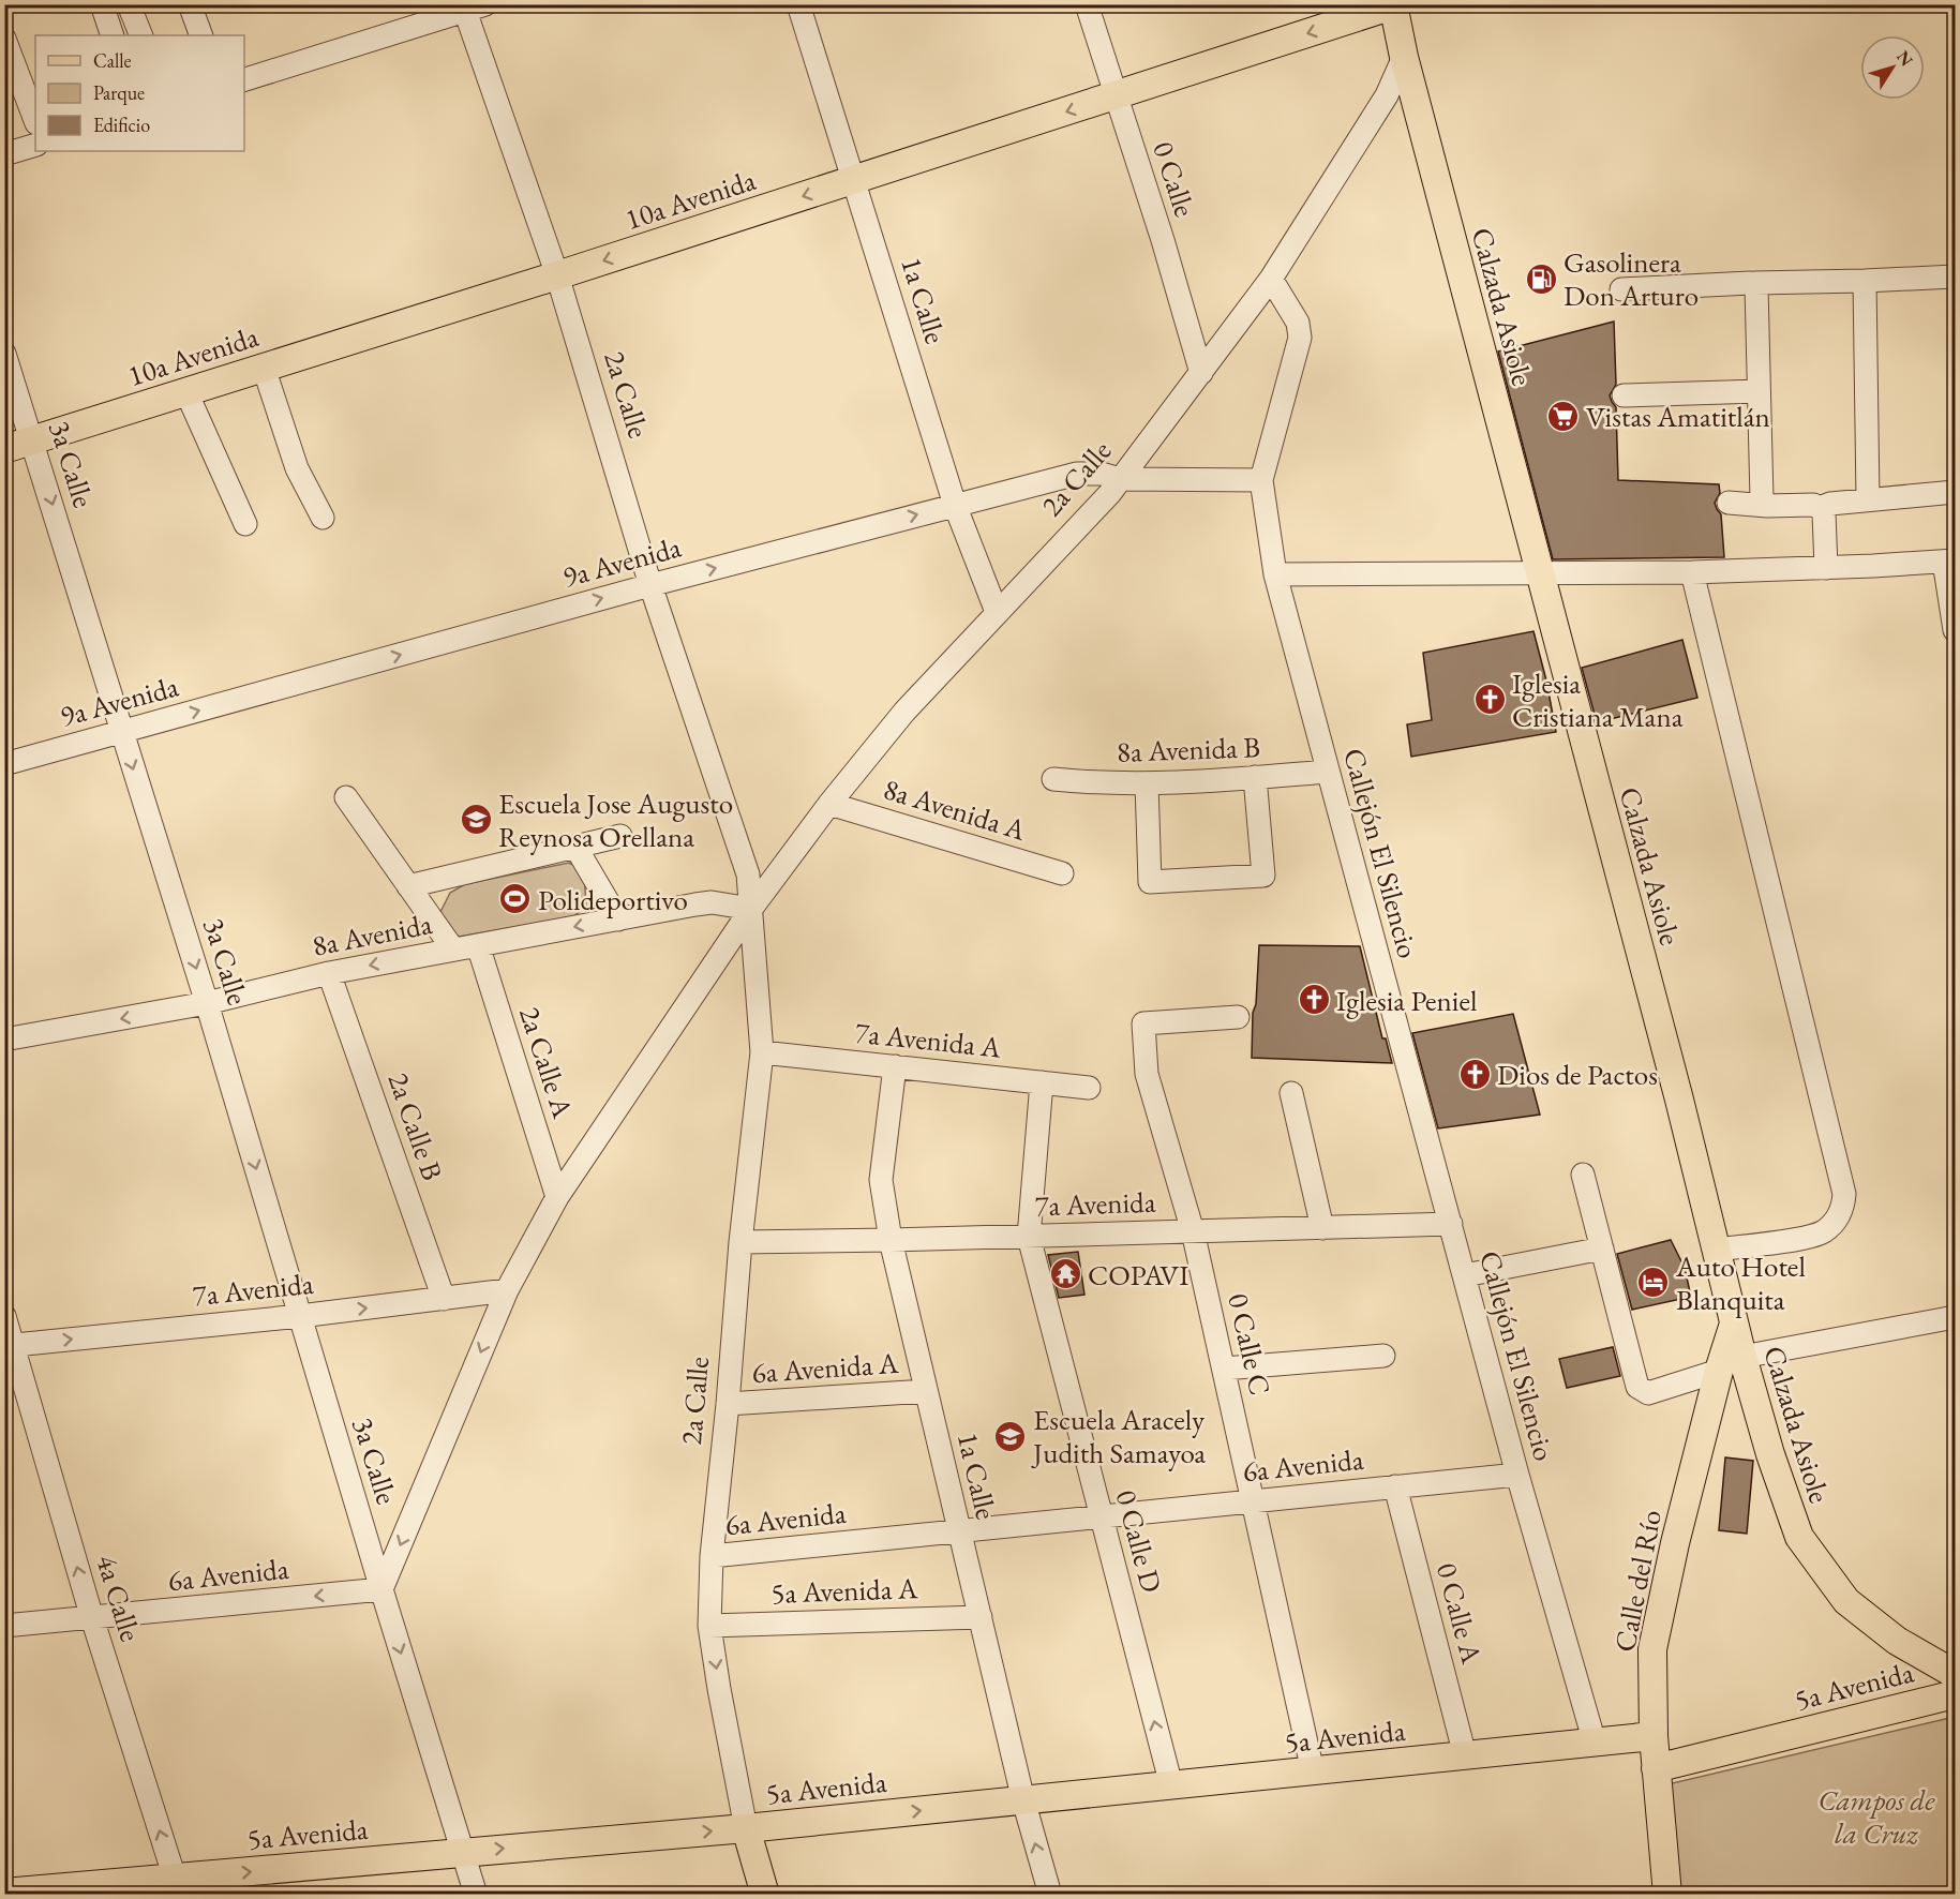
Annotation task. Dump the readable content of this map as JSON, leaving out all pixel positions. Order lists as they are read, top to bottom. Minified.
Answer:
{"streets":{"main road":["10a Avenida","Calzada Asiole","2a Calle","Calle del Río","5a Avenida"],"street":["0 Calle","1a Calle","3a Calle","9a Avenida","8a Avenida B","8a Avenida A","Callejón El Silencio","8a Avenida","7a Avenida A","2a Calle A","2a Calle B","7a Avenida","0 Calle C","6a Avenida A","6a Avenida","0 Calle D","5a Avenida A","4a Calle","0 Calle A"]},"crossings":[["0 Calle","10a Avenida"],["0 Calle","2a Calle"],["10a Avenida","1a Calle"],["10a Avenida","Calzada Asiole"],["10a Avenida","2a Calle"],["10a Avenida","3a Calle"],["1a Calle","2a Calle"],["1a Calle","9a Avenida"],["1a Calle","7a Avenida A"],["1a Calle","7a Avenida"],["1a Calle","6a Avenida A"],["1a Calle","6a Avenida"],["1a Calle","5a Avenida A"],["1a Calle","5a Avenida"],["Calzada Asiole","2a Calle"],["Calzada Asiole","Calle del Río"],["2a Calle","3a Calle"],["2a Calle","9a Avenida"],["2a Calle","8a Avenida A"],["2a Calle","Callejón El Silencio"],["2a Calle","8a Avenida"],["2a Calle","7a Avenida A"],["2a Calle","7a Avenida"],["2a Calle","6a Avenida A"],["2a Calle","6a Avenida"],["2a Calle","5a Avenida A"],["2a Calle","5a Avenida"],["3a Calle","9a Avenida"],["3a Calle","8a Avenida"],["3a Calle","2a Calle A"],["3a Calle","7a Avenida"],["3a Calle","6a Avenida"],["3a Calle","5a Avenida"],["9a Avenida","Callejón El Silencio"],["8a Avenida B","Callejón El Silencio"],["Callejón El Silencio","7a Avenida"],["Callejón El Silencio","6a Avenida"],["Callejón El Silencio","5a Avenida"],["8a Avenida","2a Calle A"],["8a Avenida","2a Calle B"],["7a Avenida A","0 Calle D"],["2a Calle B","7a Avenida"],["7a Avenida","0 Calle C"],["7a Avenida","0 Calle D"],["7a Avenida","4a Calle"],["0 Calle C","6a Avenida"],["0 Calle C","5a Avenida"],["6a Avenida","0 Calle D"],["6a Avenida","4a Calle"],["6a Avenida","0 Calle A"],["0 Calle D","5a Avenida"],["Calle del Río","5a Avenida"],["4a Calle","5a Avenida"],["0 Calle A","5a Avenida"]],"one_way":["10a Avenida","3a Calle","9a Avenida","7a Avenida","0 Calle D","4a Calle","5a Avenida"],"parks":["Campos de la Cruz"],"places":{"fuel station":["Gasolinera Don Arturo"],"supermarket":["Vistas Amatitlán"],"church":["Iglesia Cristiana Mana","Iglesia Peniel","Dios de Pactos"],"school or university":["Escuela Jose Augusto Reynosa Orellana","Escuela Aracely Judith Samayoa"],"sports":["Polideportivo"],"temple":["COPAVI"],"hotel":["Auto Hotel Blanquita"]},"legend":["Calle","Parque","Edificio"],"north":"top right"}
